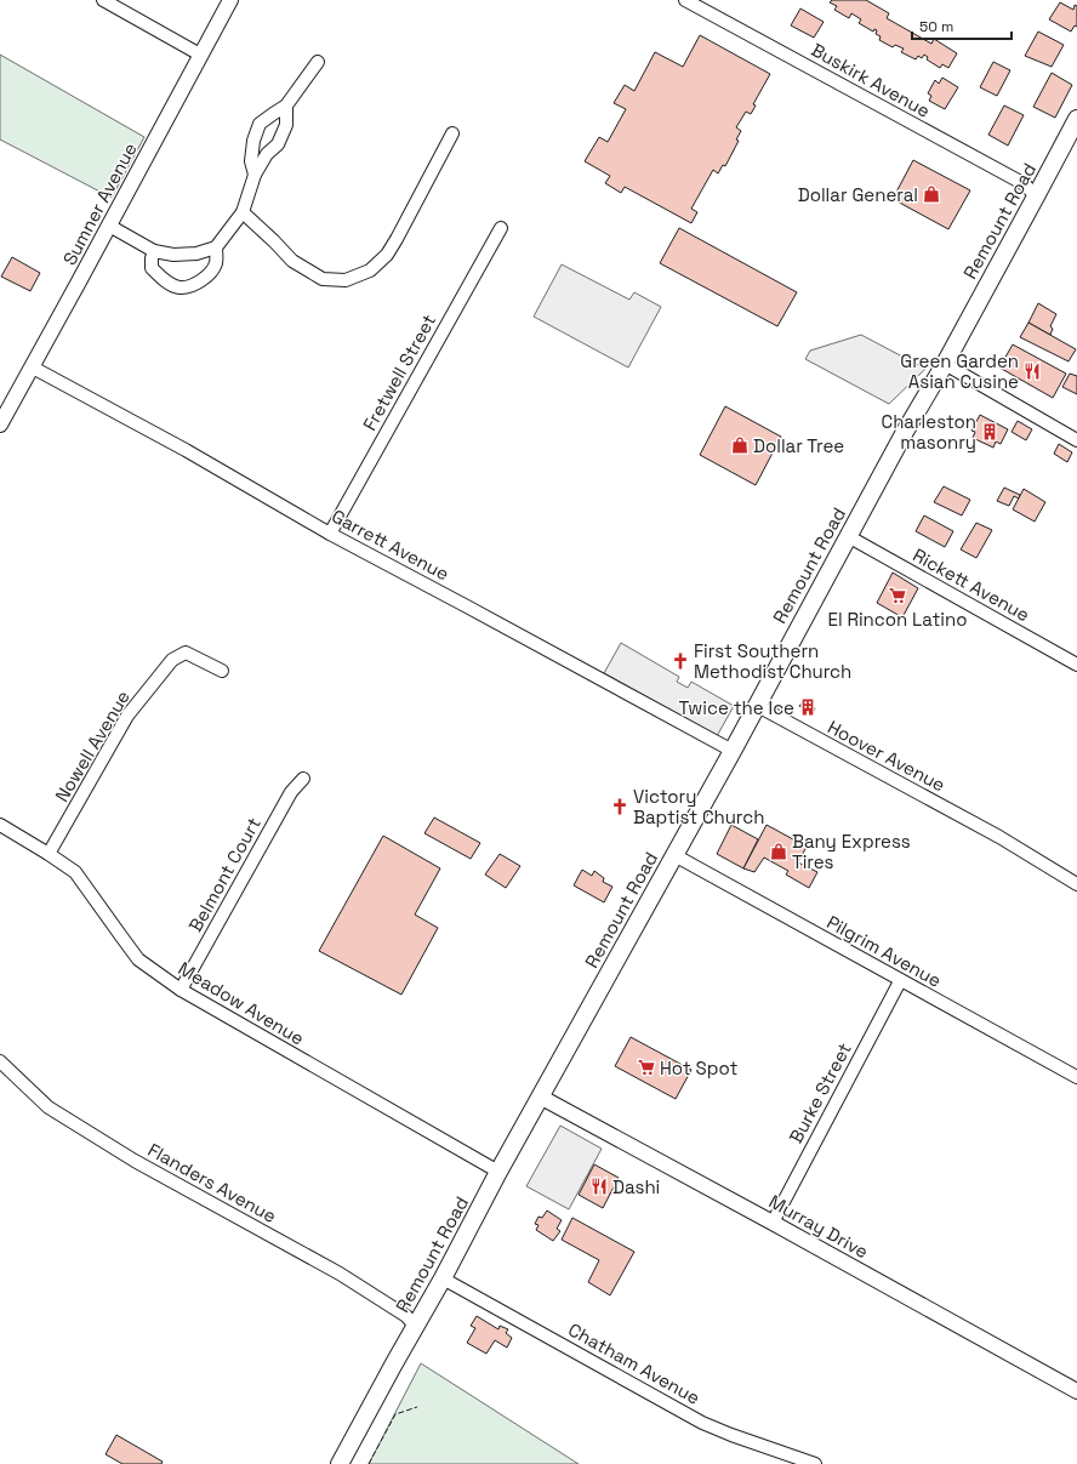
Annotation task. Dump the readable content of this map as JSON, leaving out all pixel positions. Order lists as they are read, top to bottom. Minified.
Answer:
{"streets":{"main road":["Remount Road"],"street":["Buskirk Avenue","Sumner Avenue","Fretwell Street","Garrett Avenue","Rickett Avenue","Nowell Avenue","Hoover Avenue","Belmont Court","Pilgrim Avenue","Meadow Avenue","Burke Street","Flanders Avenue","Murray Drive","Chatham Avenue"]},"crossings":[["Buskirk Avenue","Remount Road"],["Sumner Avenue","Garrett Avenue"],["Remount Road","Garrett Avenue"],["Remount Road","Rickett Avenue"],["Remount Road","Hoover Avenue"],["Remount Road","Pilgrim Avenue"],["Remount Road","Meadow Avenue"],["Remount Road","Flanders Avenue"],["Remount Road","Murray Drive"],["Remount Road","Chatham Avenue"],["Fretwell Street","Garrett Avenue"],["Nowell Avenue","Meadow Avenue"],["Belmont Court","Meadow Avenue"],["Pilgrim Avenue","Burke Street"],["Burke Street","Murray Drive"]],"places":{"shop":["Dollar General","Dollar Tree","Bany Express Tires"],"restaurant":["Green Garden Asian Cusine","Dashi"],"building":["Charleston masonry","Twice the Ice"],"supermarket":["El Rincon Latino","Hot Spot"],"church":["First Southern Methodist Church","Victory Baptist Church"]},"scale_bar":"50 m"}
